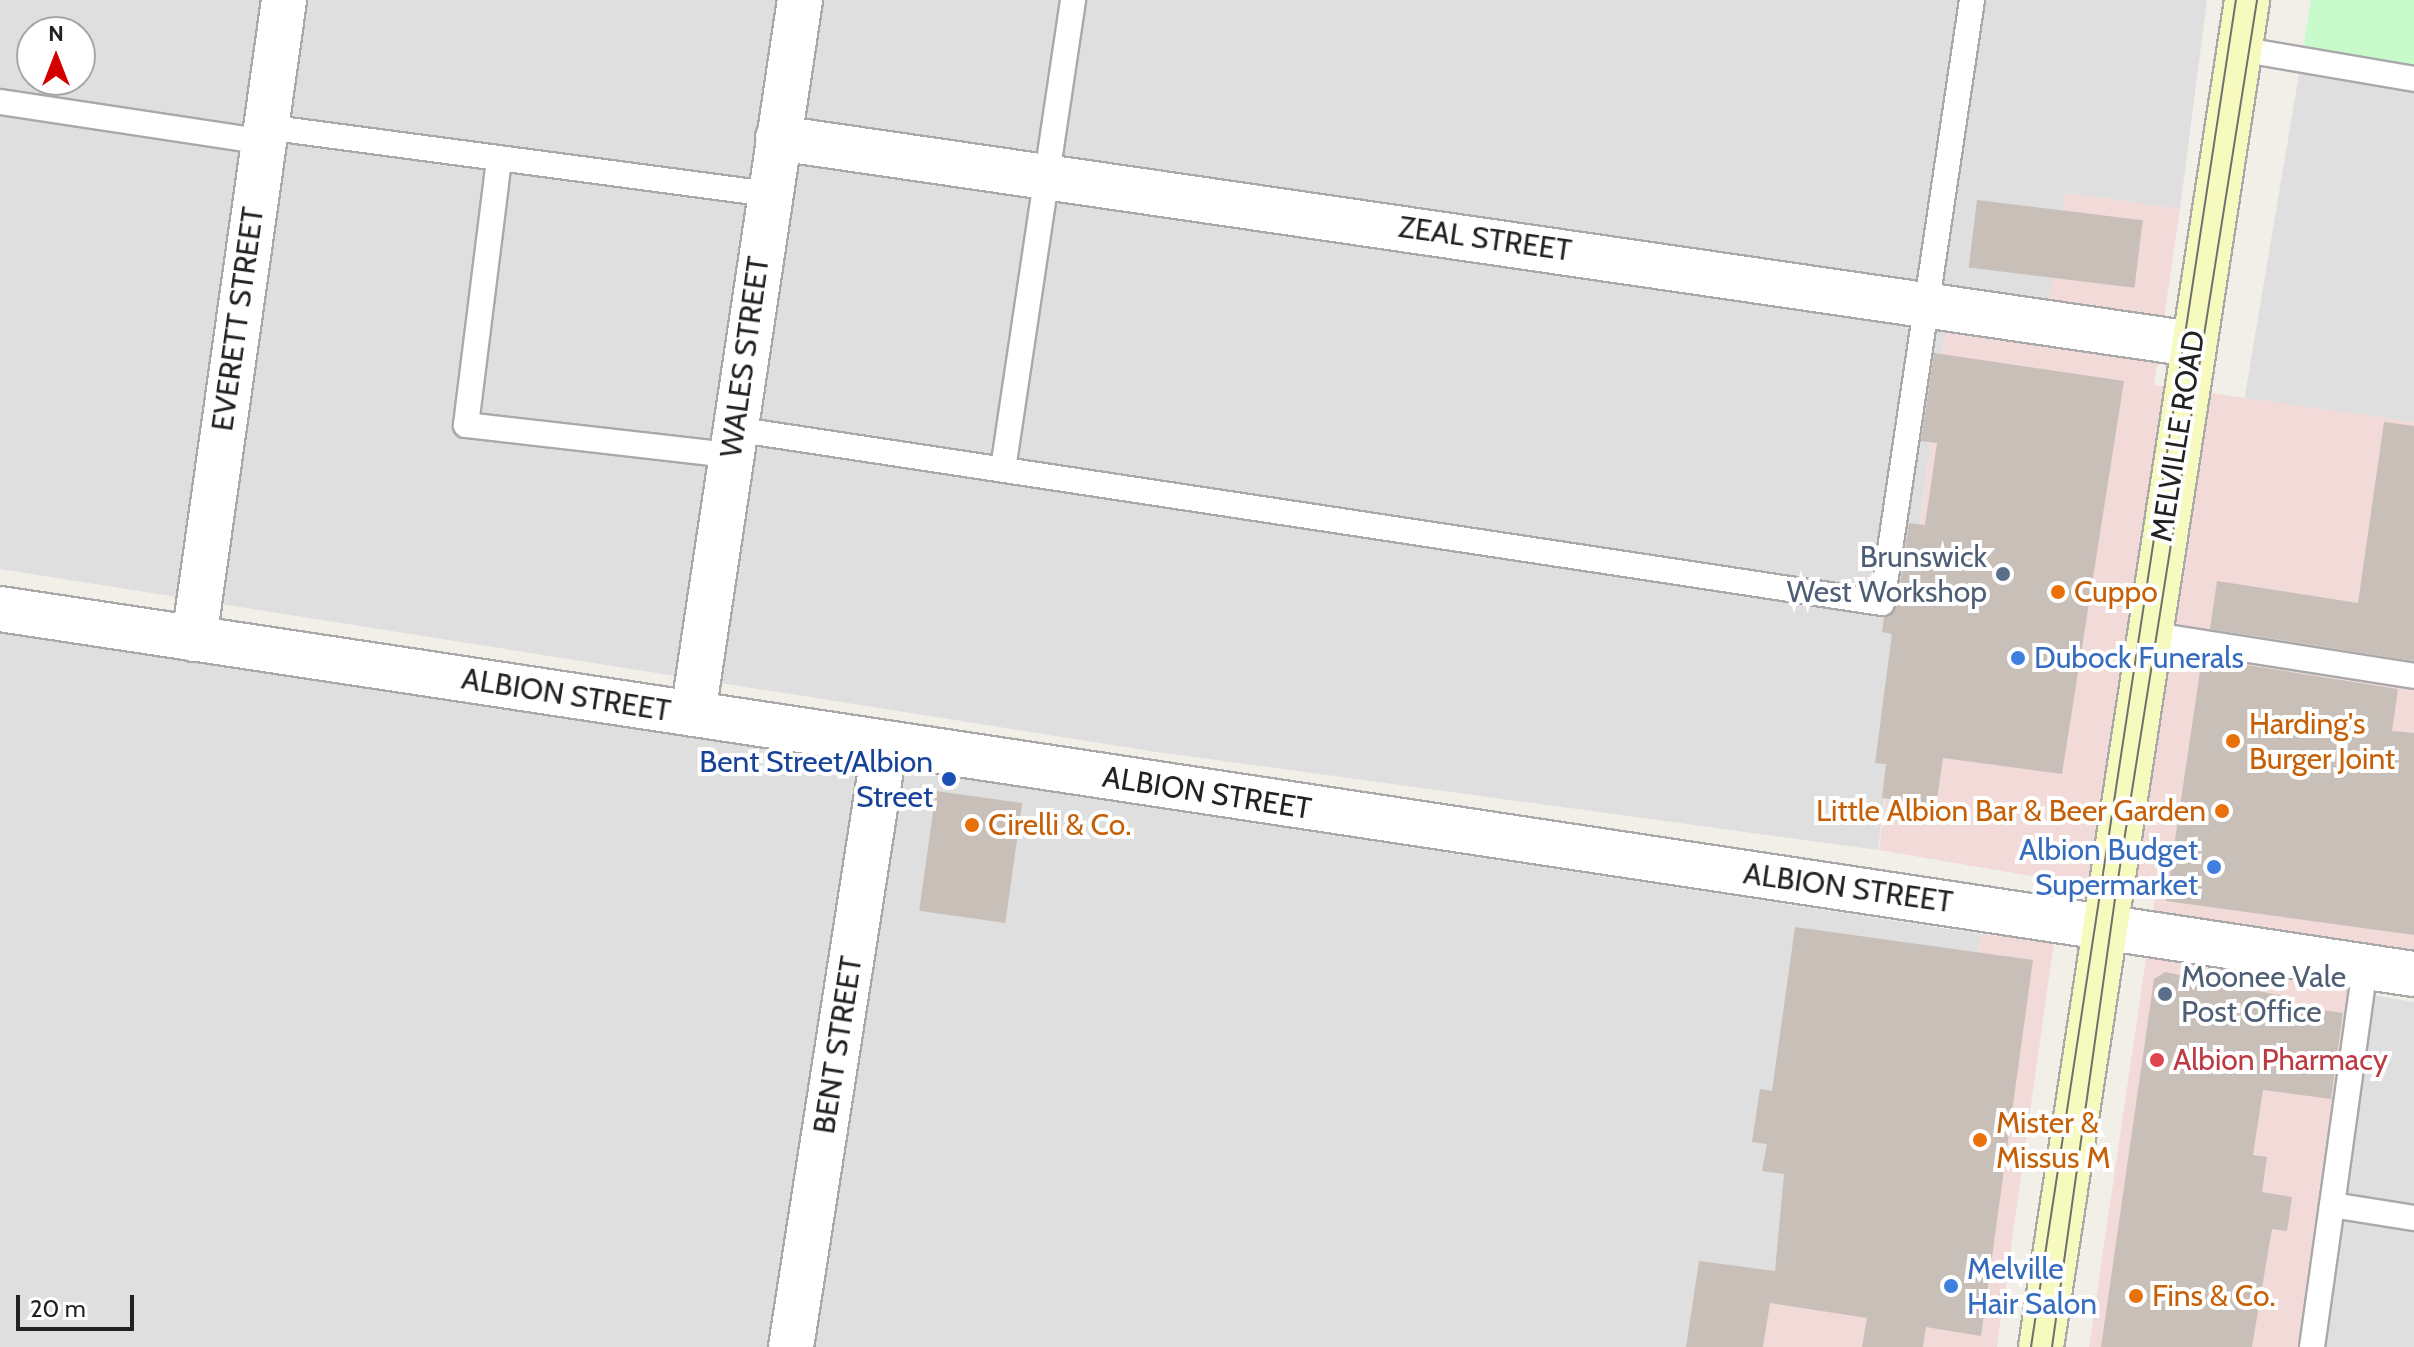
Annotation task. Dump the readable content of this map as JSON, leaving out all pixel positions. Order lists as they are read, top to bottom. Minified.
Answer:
{"streets":{"main road":["MELVILLE ROAD"],"street":["ZEAL STREET","EVERETT STREET","WALES STREET","ALBION STREET","BENT STREET"]},"crossings":[["ZEAL STREET","WALES STREET"],["ZEAL STREET","MELVILLE ROAD"],["EVERETT STREET","ALBION STREET"],["WALES STREET","ALBION STREET"],["MELVILLE ROAD","ALBION STREET"],["ALBION STREET","BENT STREET"]],"places":["Brunswick West Workshop","Cuppo","Dubock Funerals","Harding's Burger Joint","Bent Street/Albion Street","Little Albion Bar & Beer Garden","Cirelli & Co.","Albion Budget Supermarket","Moonee Vale Post Office","Albion Pharmacy","Mister & Missus M","Melville Hair Salon","Fins & Co."],"scale_bar":"20 m","north":"top"}
